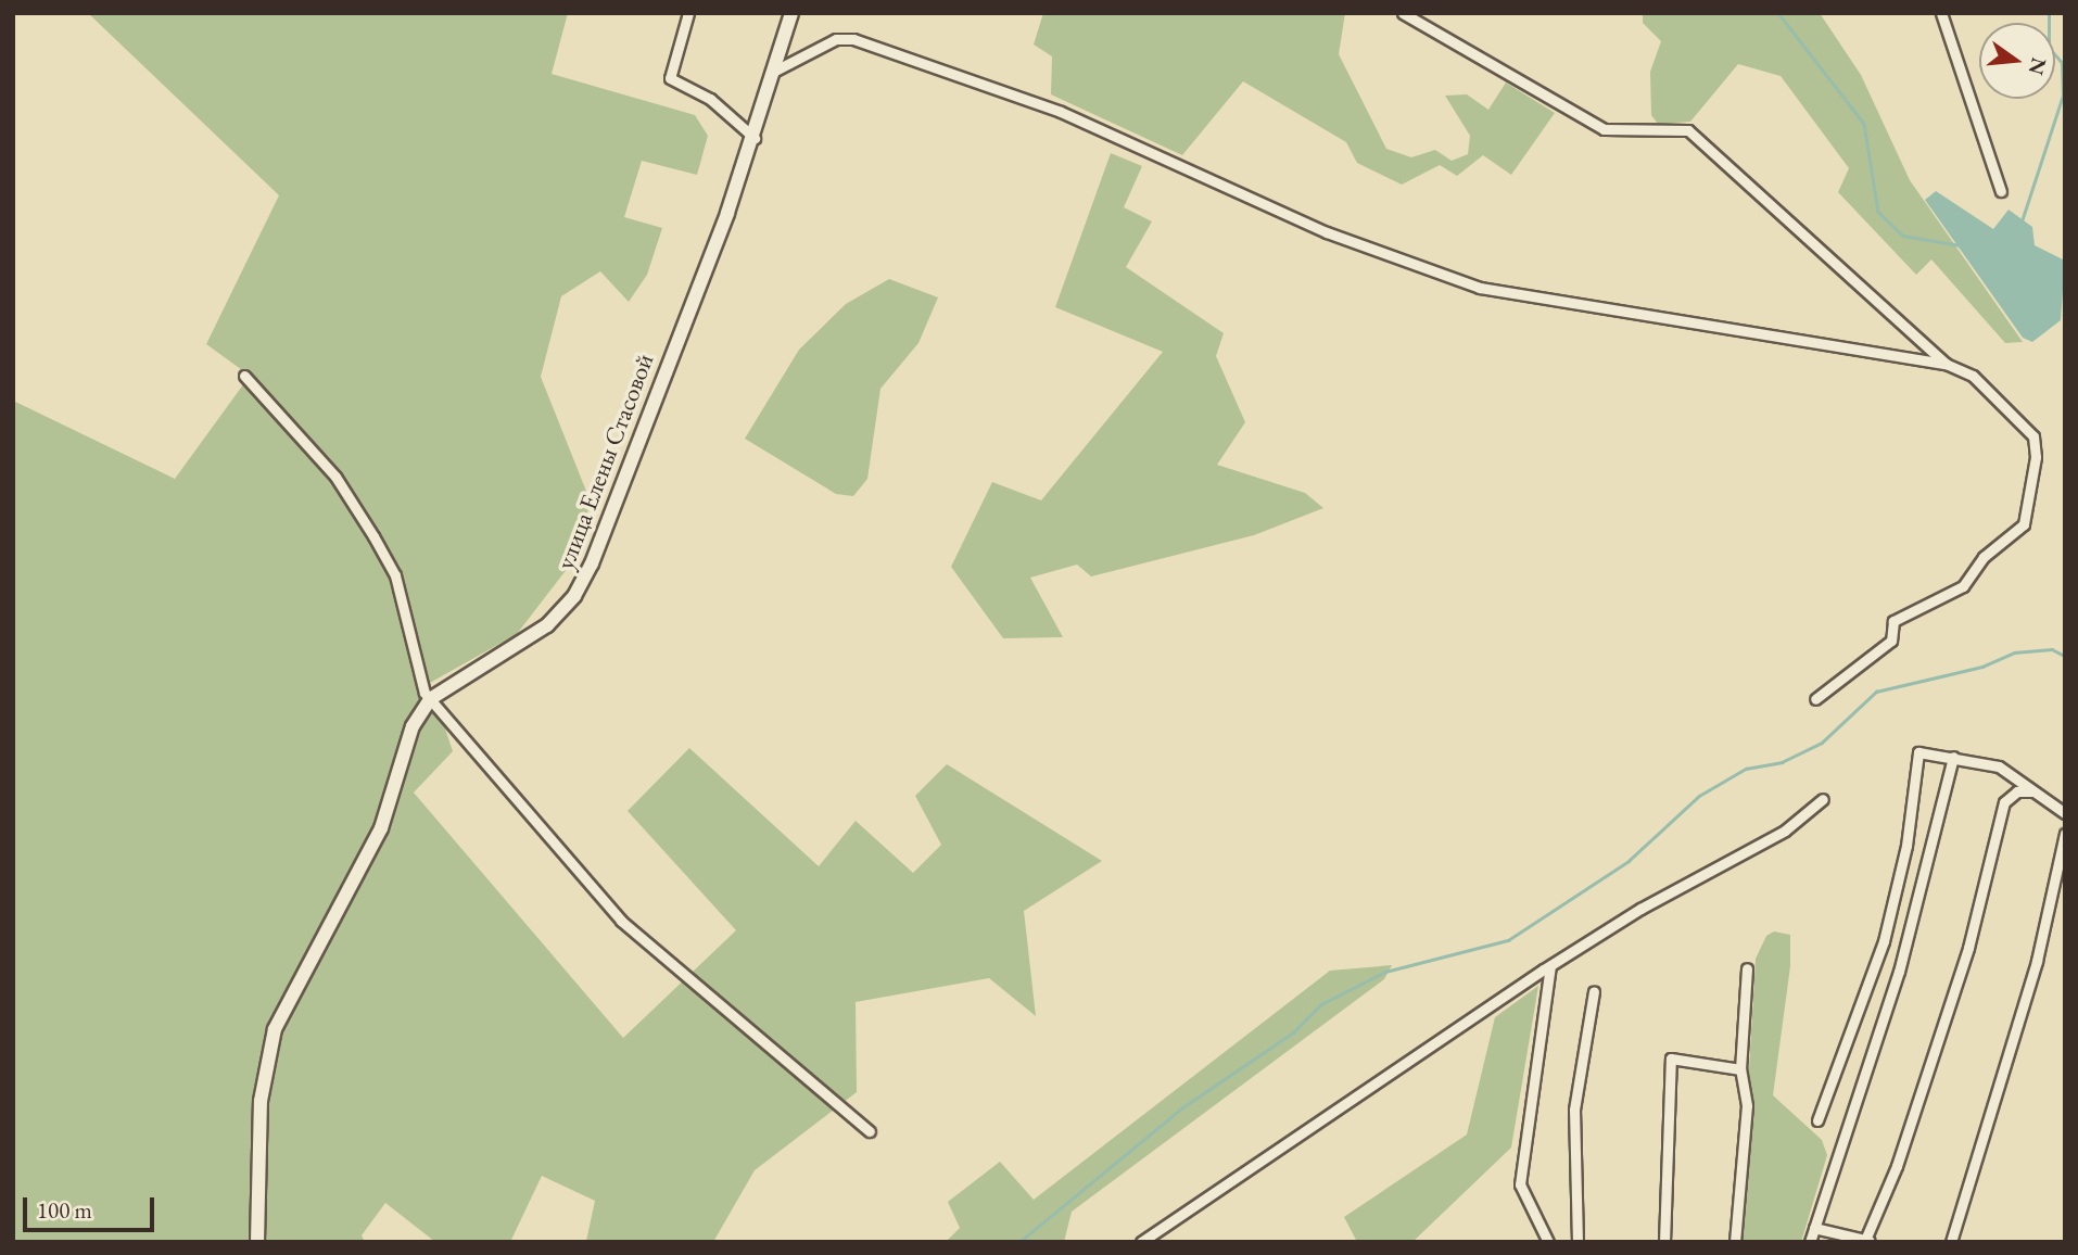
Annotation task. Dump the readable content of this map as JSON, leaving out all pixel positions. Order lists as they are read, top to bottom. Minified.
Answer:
{"streets":{"main road":["улица Елены Стасовой"]},"scale_bar":"100 m","north":"right"}
